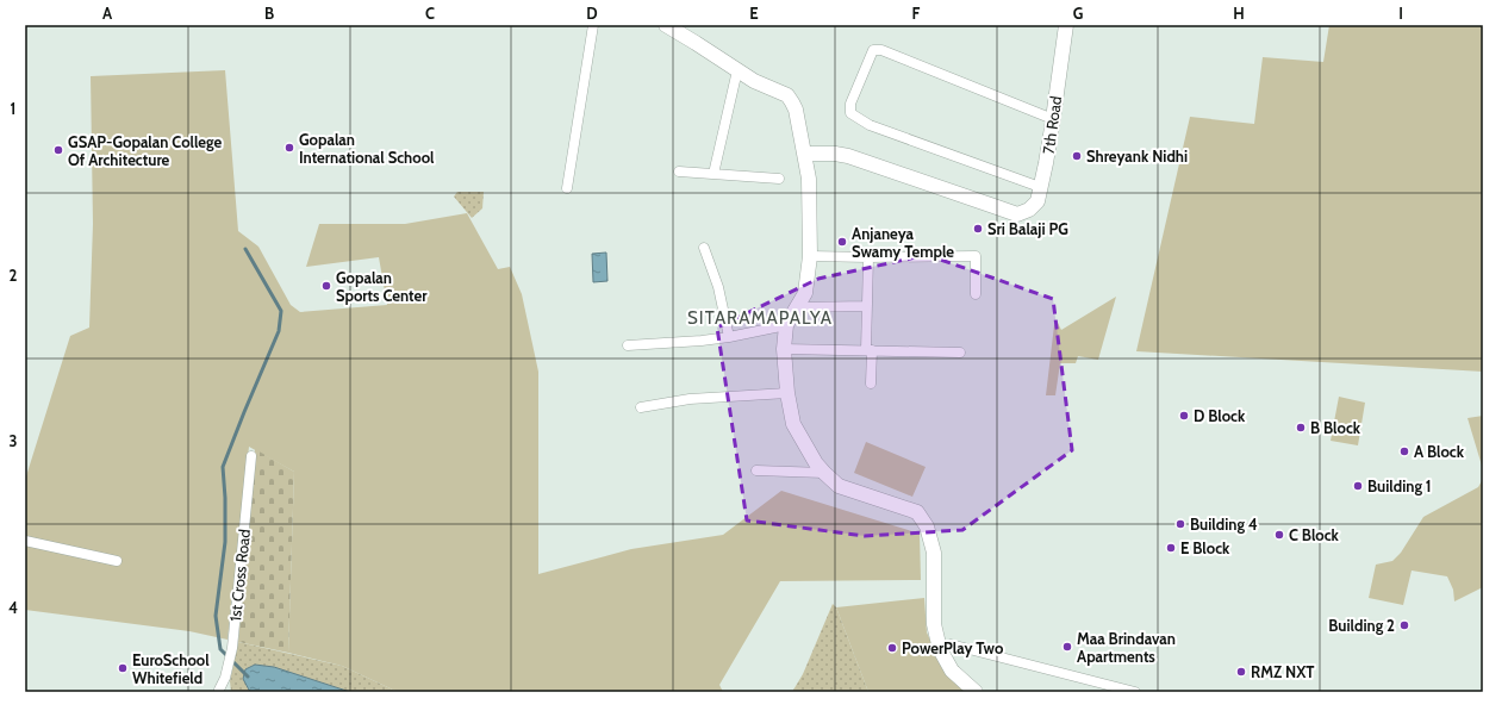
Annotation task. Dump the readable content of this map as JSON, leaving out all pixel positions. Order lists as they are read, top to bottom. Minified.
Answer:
{"streets":{"street":["7th Road","1st Cross Road"]},"districts":["SITARAMAPALYA"],"places":["Gopalan International School","GSAP-Gopalan College Of Architecture","Shreyank Nidhi","Sri Balaji PG","Anjaneya Swamy Temple","Gopalan Sports Center","D Block","B Block","A Block","Building 1","Building 4","C Block","E Block","Building 2","Maa Brindavan Apartments","PowerPlay Two","EuroSchool Whitefield","RMZ NXT"],"grid":{"columns":["A","B","C","D","E","F","G","H","I"],"rows":["1","2","3","4"]}}
